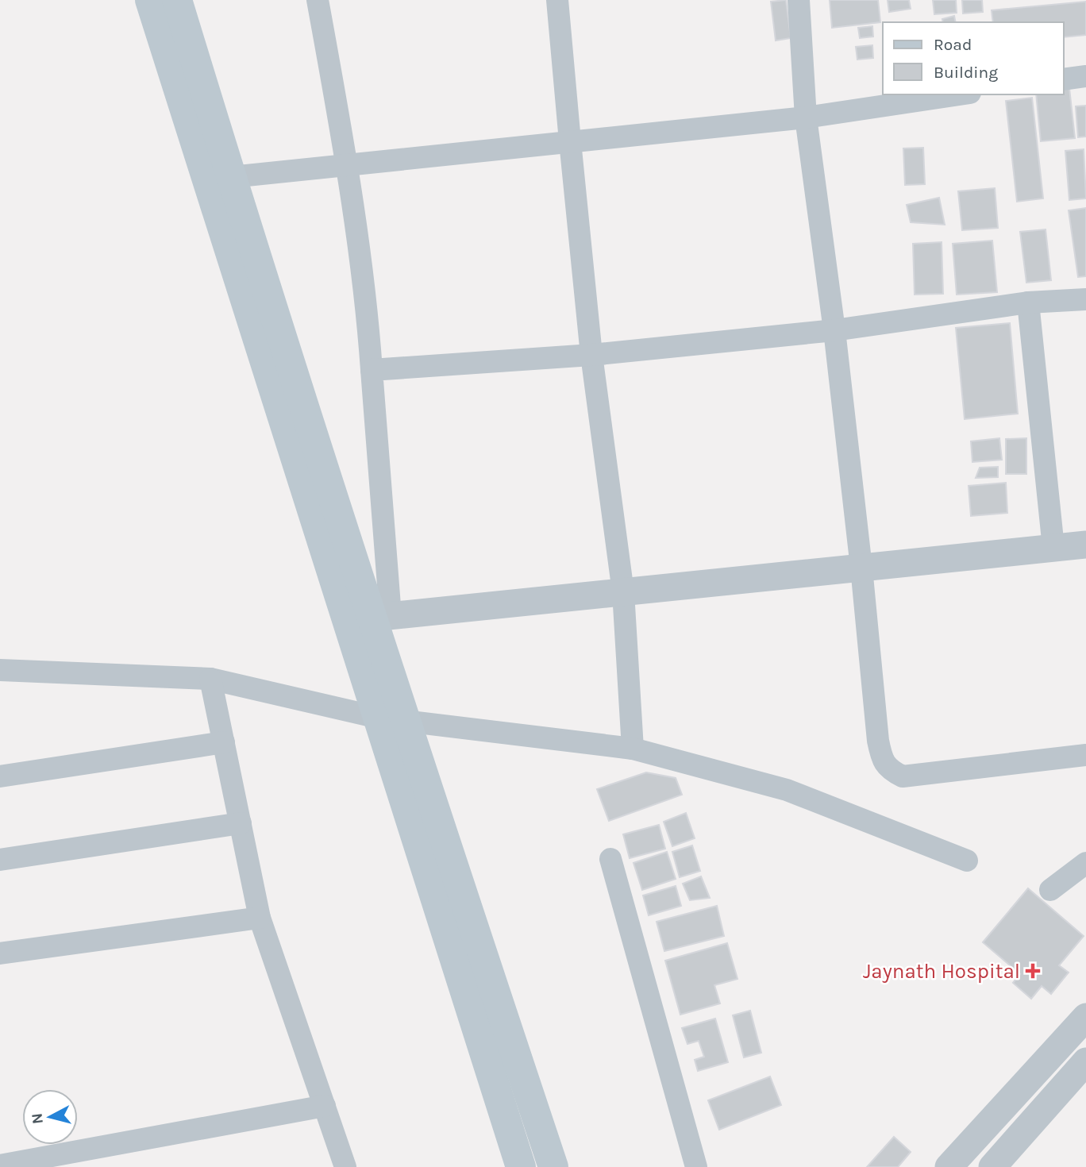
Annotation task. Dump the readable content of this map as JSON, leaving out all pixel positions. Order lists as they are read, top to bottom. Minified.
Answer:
{"places":{"health":["Jaynath Hospital"]},"legend":["Road","Building"],"north":"left"}
